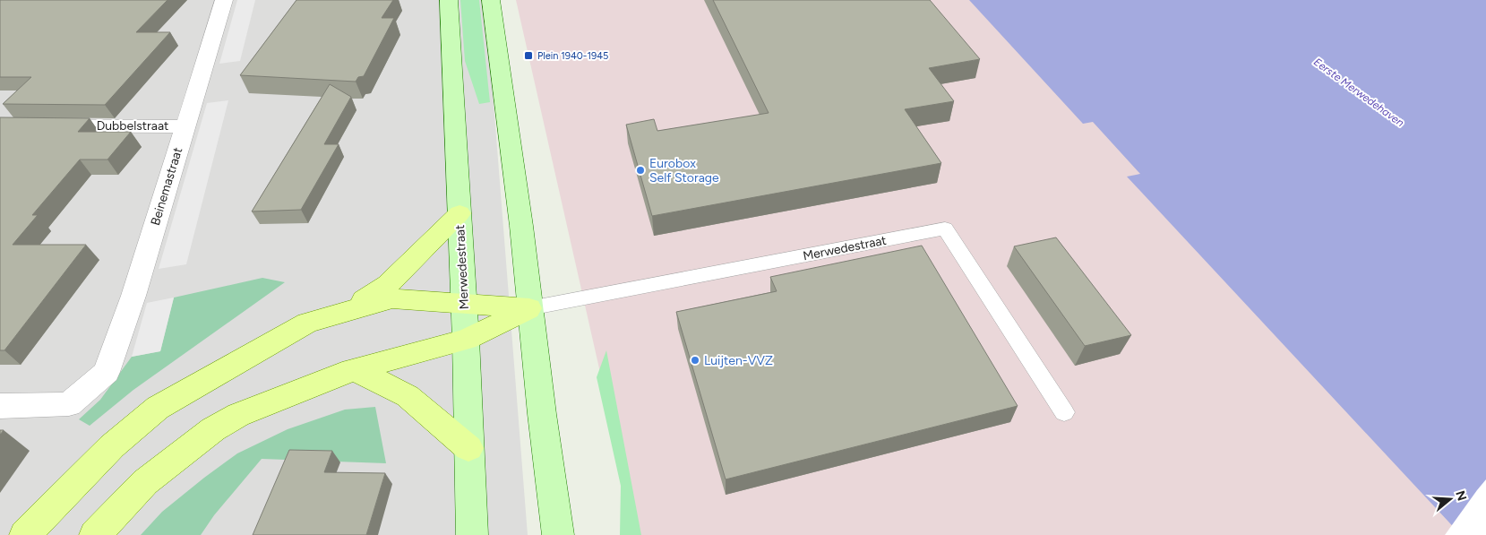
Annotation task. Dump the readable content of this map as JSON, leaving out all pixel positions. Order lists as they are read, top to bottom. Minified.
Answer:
{"streets":{"main road":["Merwedestraat"],"street":["Dubbelstraat","Beinemastraat"]},"crossings":[["Dubbelstraat","Beinemastraat"]],"water":["Eerste Merwedehaven"],"places":{"transit":["Plein 1940-1945"],"other":["Eurobox Self Storage","Luijten-VVZ"]},"north":"right"}
